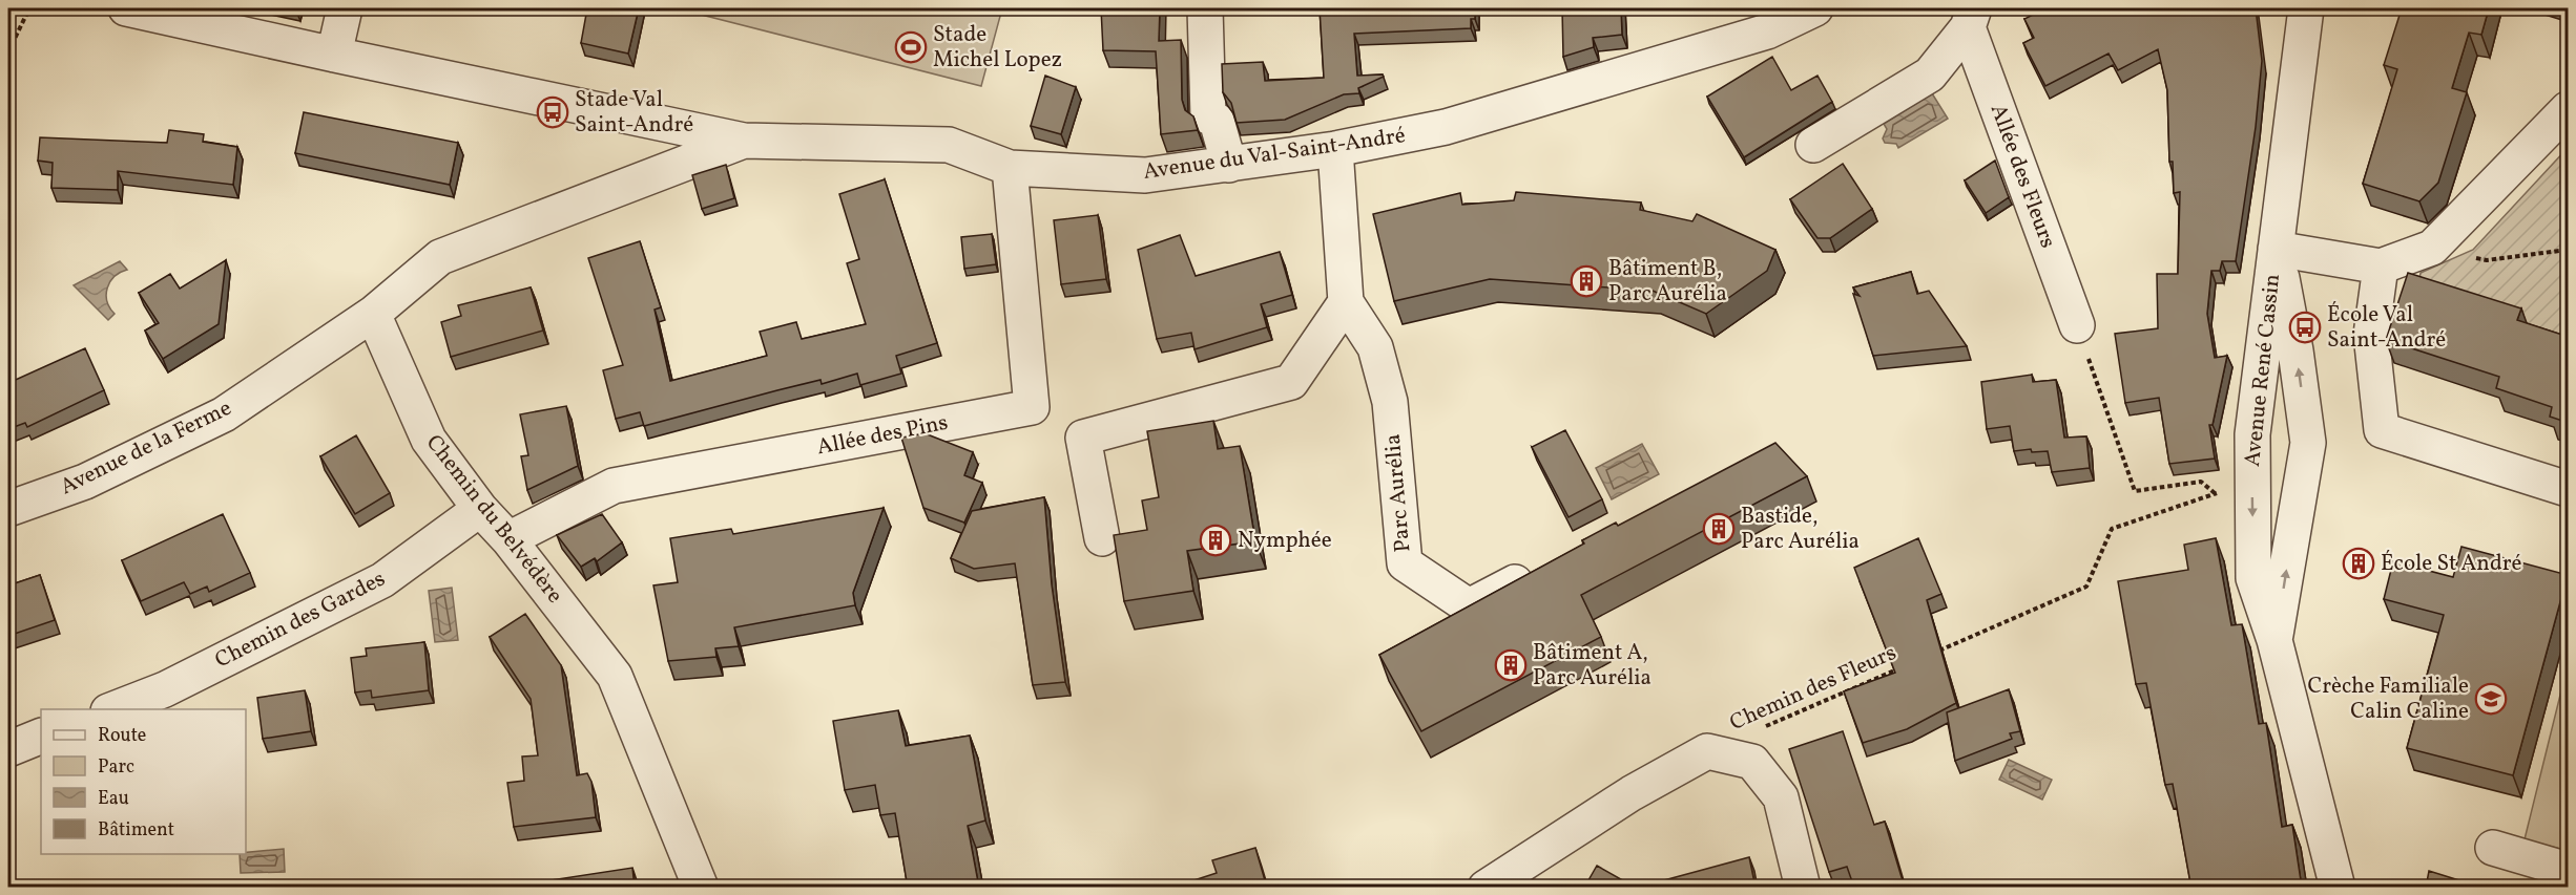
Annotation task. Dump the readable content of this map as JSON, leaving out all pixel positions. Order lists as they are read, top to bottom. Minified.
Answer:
{"streets":{"street":["Avenue du Val-Saint-André","Allée des Fleurs","Avenue René Cassin","Allée des Pins","Avenue de la Ferme","Parc Aurélia","Chemin du Belvédère","Chemin des Gardes"],"path":["Chemin des Fleurs"]},"crossings":[["Avenue du Val-Saint-André","Allée des Pins"],["Avenue du Val-Saint-André","Parc Aurélia"],["Allée des Pins","Chemin du Belvédère"],["Avenue de la Ferme","Chemin du Belvédère"],["Chemin du Belvédère","Chemin des Gardes"]],"places":{"sports":["Stade Michel Lopez"],"bus stop":["Stade Val Saint-André","École Val Saint-André"],"building":["Bâtiment B, Parc Aurélia","Bastide, Parc Aurélia","Nymphée","École St André","Bâtiment A, Parc Aurélia"],"school or university":["Crèche Familiale Calin Caline"]},"legend":["Route","Parc","Eau","Bâtiment"]}
